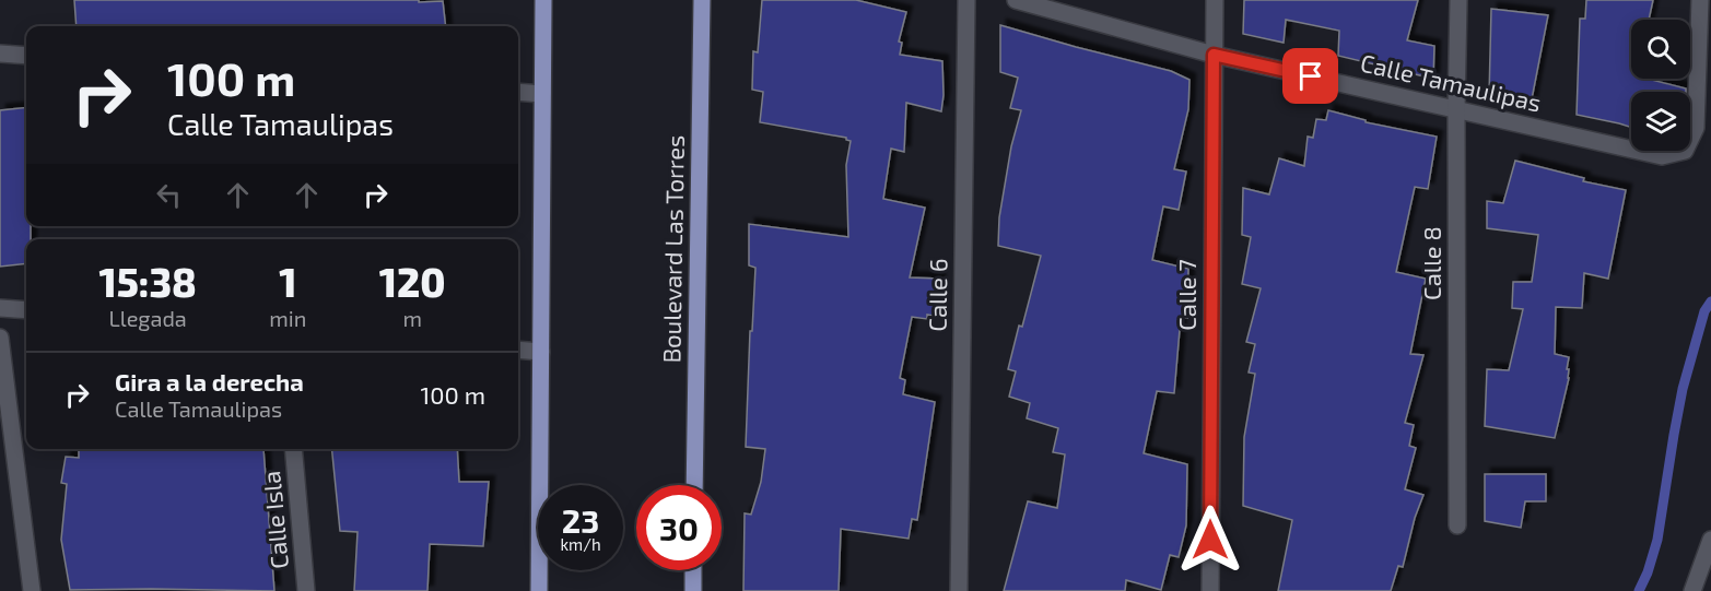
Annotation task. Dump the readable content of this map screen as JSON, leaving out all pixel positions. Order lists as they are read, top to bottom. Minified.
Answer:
{"streets":{"main road":["Boulevard Las Torres"],"street":["Calle Tamaulipas","Calle 8","Calle 6","Calle 7","Calle Isla"]},"crossings":[["Calle Tamaulipas","Calle 8"],["Calle Tamaulipas","Calle 7"]],"page":{"turn":["100 m","Calle Tamaulipas"],"eta":["15:38","Llegada","1","min","120","m"],"list":[{"name":"Gira a la derecha","note":"Calle Tamaulipas","value":"100 m"}],"speed":"23 km/h","limit":"30"}}
